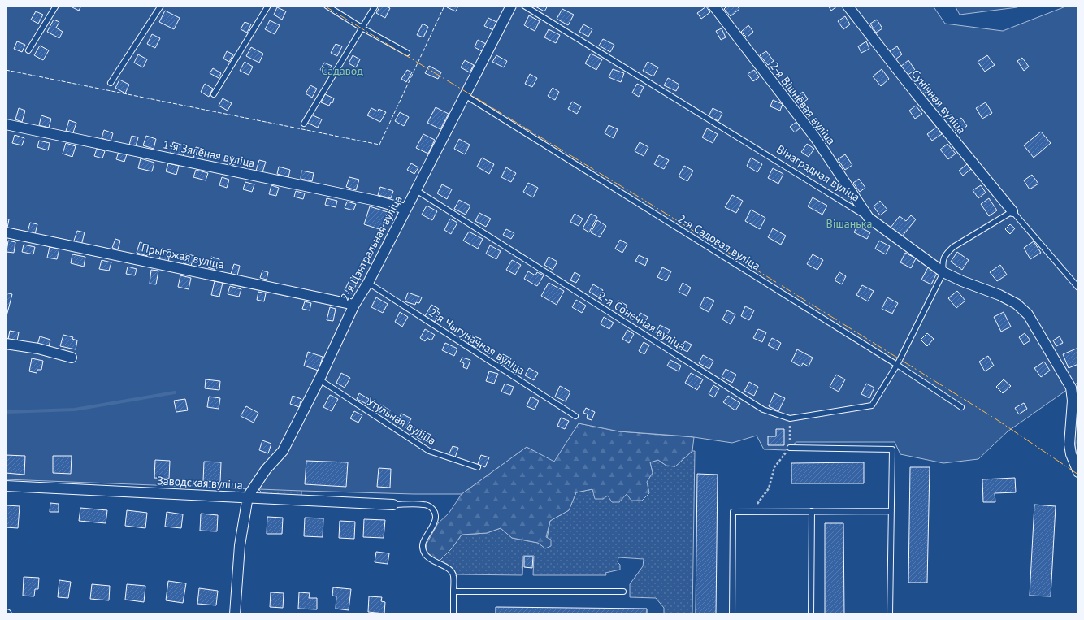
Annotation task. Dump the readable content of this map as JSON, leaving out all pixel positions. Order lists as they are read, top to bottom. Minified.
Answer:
{"streets":{"street":["Сунічная вуліца","2-я Вішнёвая вуліца","1-я Зялёная вуліца","Вінаградная вуліца","2-я Цэнтральная вуліца","Прыгожая вуліца","Заводская вуліца"],"lane":["2-я Садовая вуліца","2-я Сонечная вуліца","2-я Чыгуначная вуліца","Утульная вуліца"]},"crossings":[["2-я Вішнёвая вуліца","Вінаградная вуліца"],["1-я Зялёная вуліца","2-я Цэнтральная вуліца"],["2-я Садовая вуліца","2-я Цэнтральная вуліца"],["2-я Садовая вуліца","2-я Сонечная вуліца"],["2-я Цэнтральная вуліца","Прыгожая вуліца"],["2-я Цэнтральная вуліца","2-я Сонечная вуліца"],["2-я Цэнтральная вуліца","2-я Чыгуначная вуліца"],["2-я Цэнтральная вуліца","Утульная вуліца"],["2-я Цэнтральная вуліца","Заводская вуліца"]],"parks":["Садавод","Вішанька"]}
